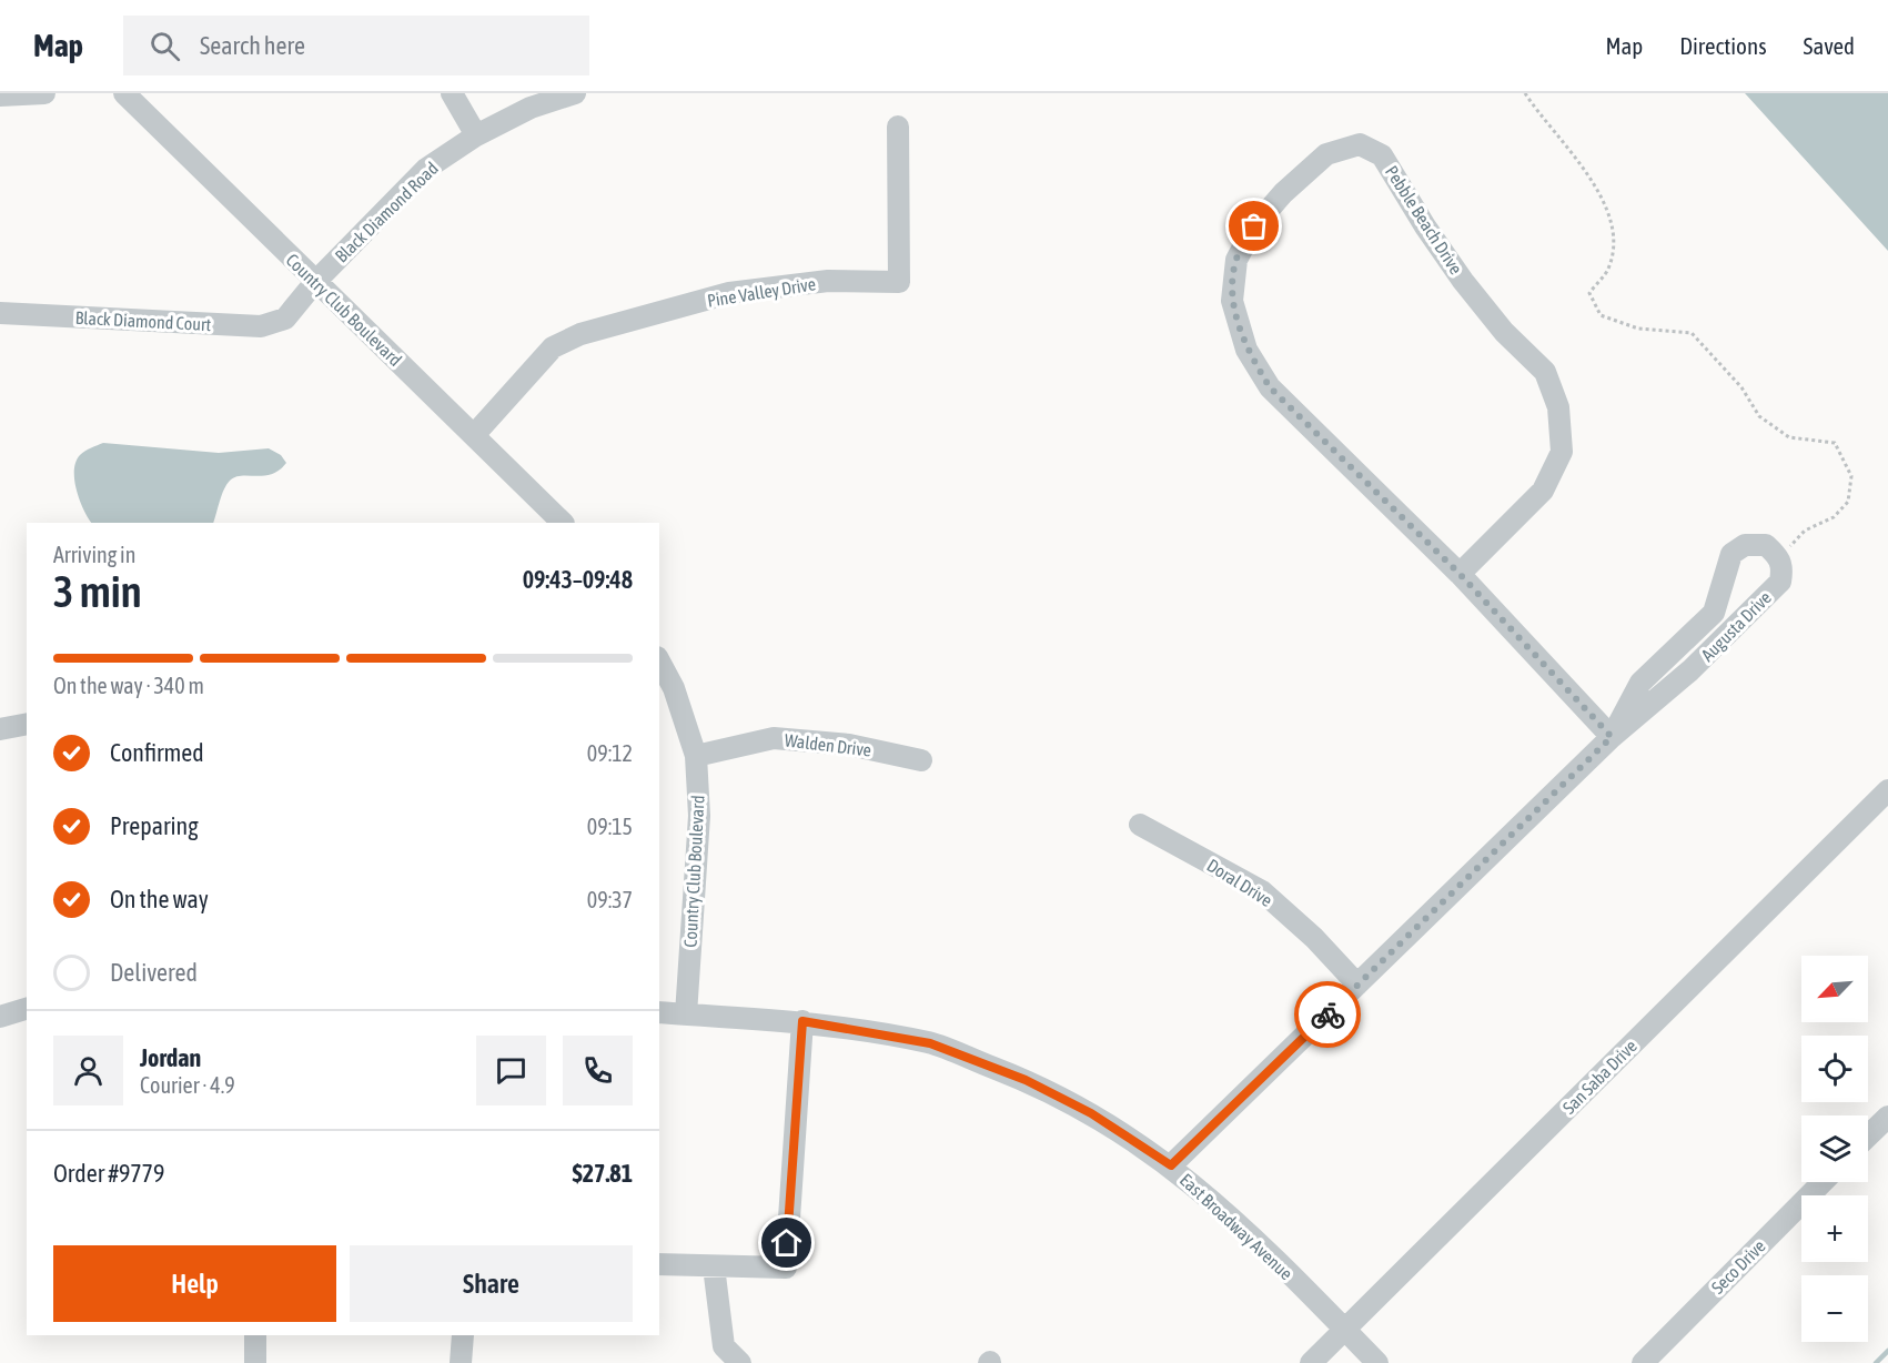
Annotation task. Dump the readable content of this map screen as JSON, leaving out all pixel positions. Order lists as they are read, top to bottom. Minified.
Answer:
{"streets":{"street":["Black Diamond Road","Pebble Beach Drive","Pine Valley Drive","Country Club Boulevard","Black Diamond Court","Augusta Drive","Walden Drive","Doral Drive","San Saba Drive","East Broadway Avenue","Seco Drive"]},"crossings":[["Black Diamond Road","Country Club Boulevard"],["Black Diamond Road","Black Diamond Court"],["Pebble Beach Drive","Augusta Drive"],["Pine Valley Drive","Country Club Boulevard"],["Country Club Boulevard","Walden Drive"],["Country Club Boulevard","East Broadway Avenue"],["Augusta Drive","Doral Drive"],["Augusta Drive","East Broadway Avenue"],["San Saba Drive","East Broadway Avenue"]],"north":"bottom left","page":{"header":"Map","search":"Search here","nav":["Map","Directions","Saved"],"heading":["3 min","Arriving in","09:43–09:48"],"panel":["Jordan","Courier · 4.9","Order #9779","$27.81"],"bar":"On the way · 340 m","list":[["Confirmed","09:12"],["Preparing","09:15"],["On the way","09:37"],"Delivered"],"map_buttons":["+","−"],"buttons":["Help","Share"]}}
